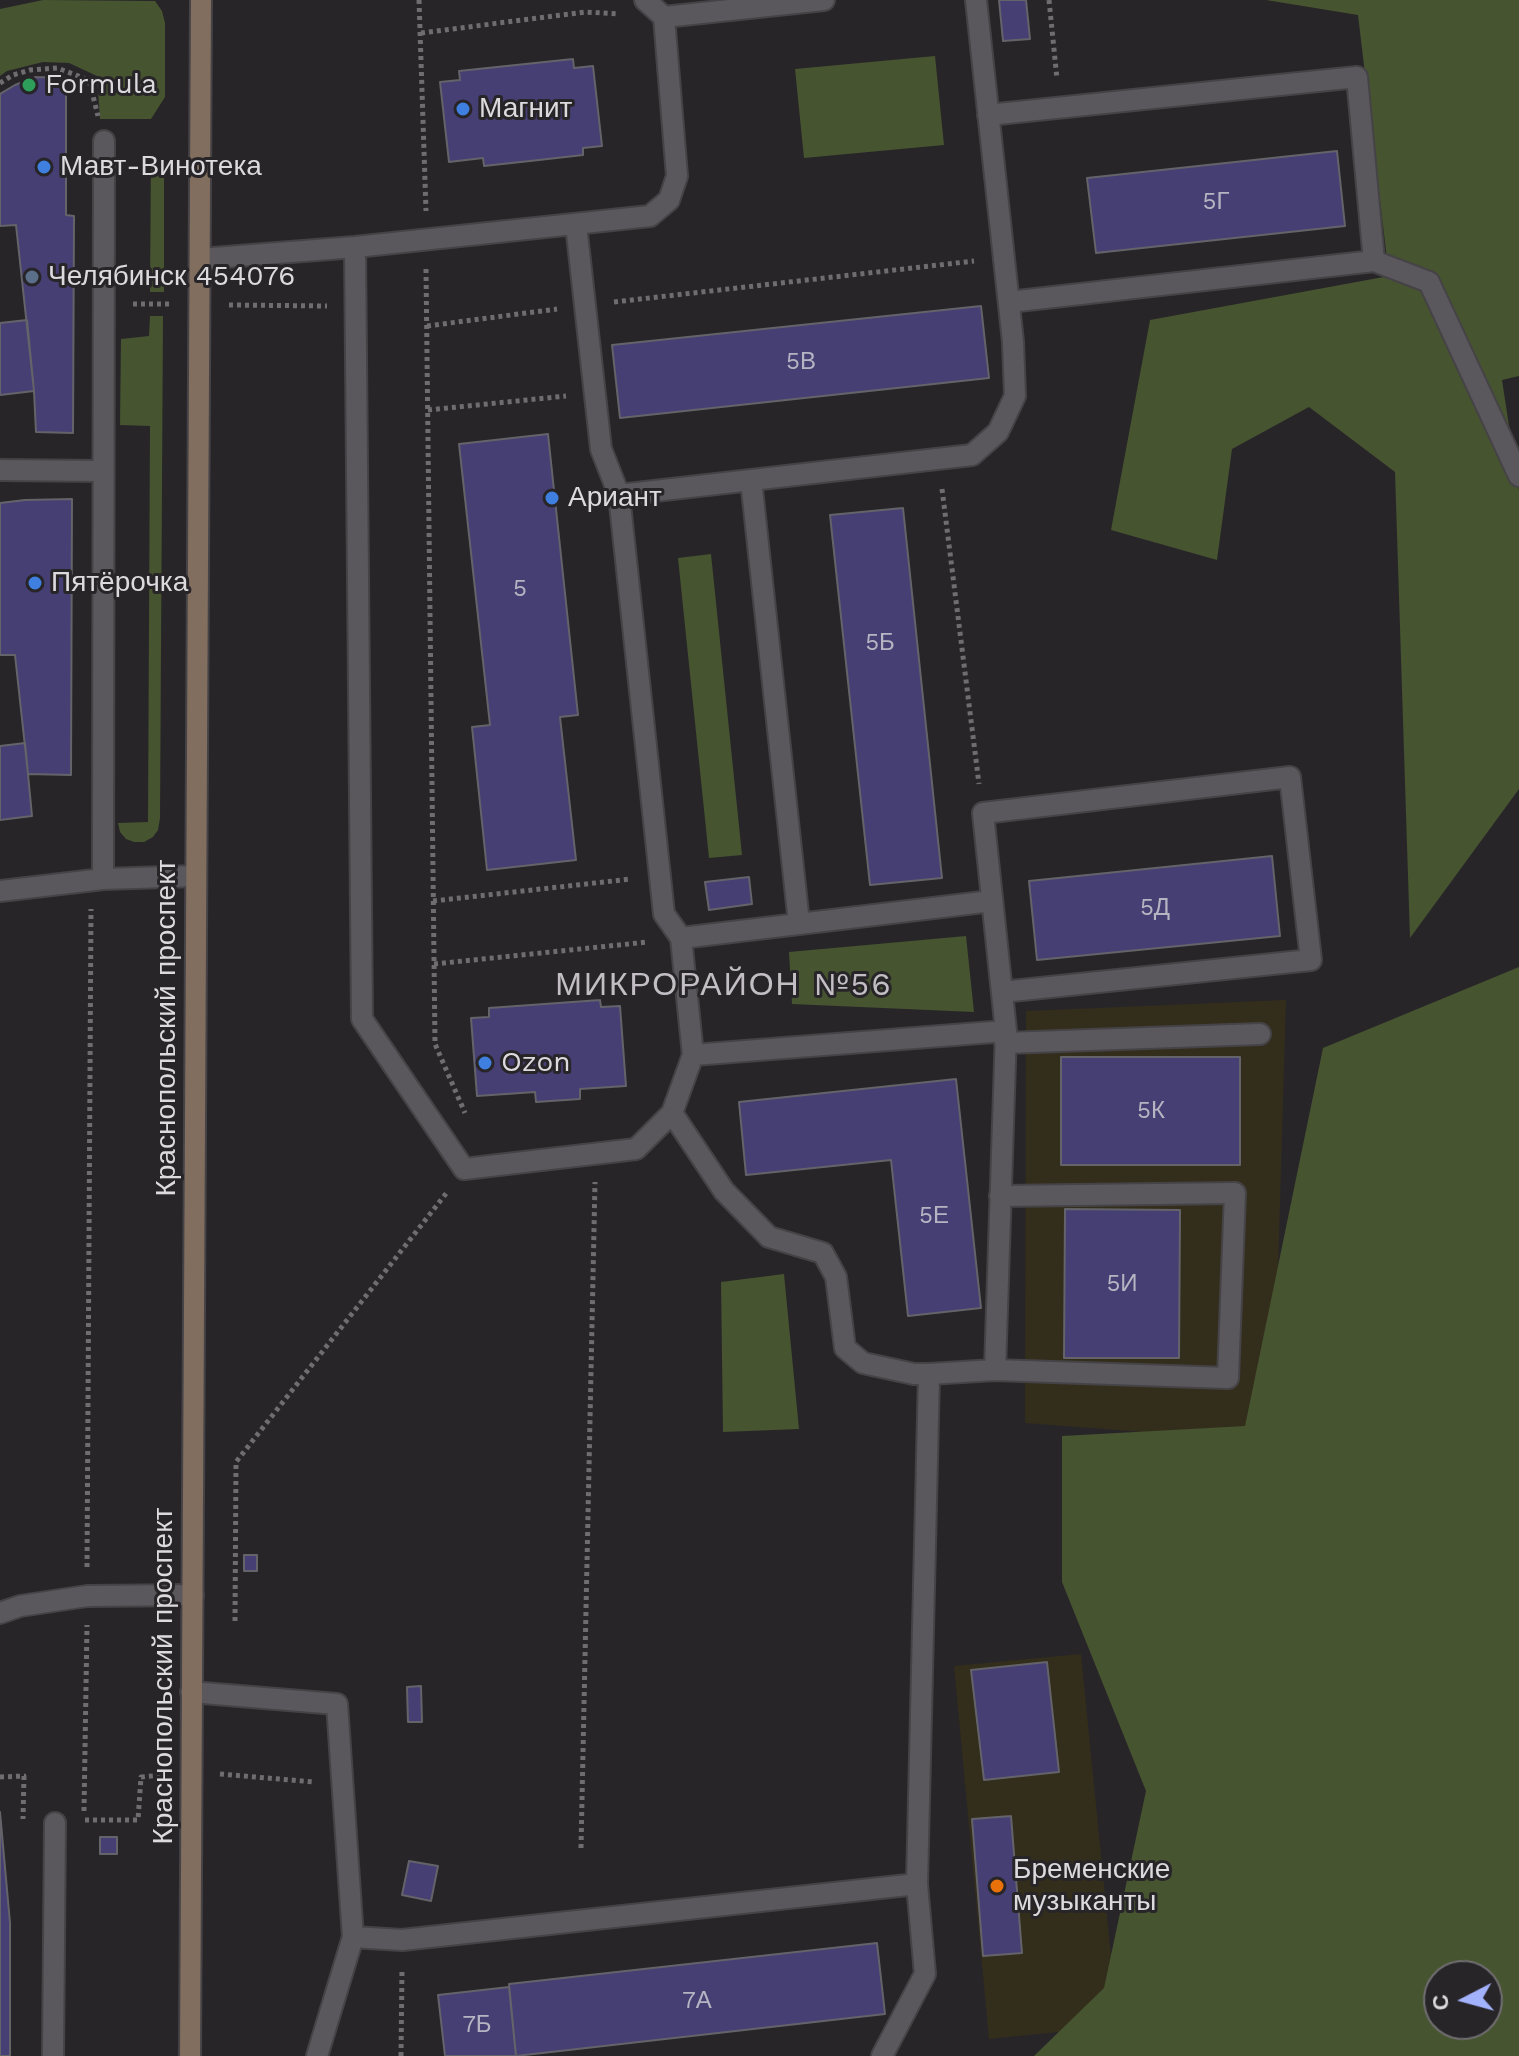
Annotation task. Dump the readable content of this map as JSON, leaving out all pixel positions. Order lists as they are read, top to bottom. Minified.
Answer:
{"streets":{"street":["Краснопольский проспект"]},"districts":["МИКРОРАЙОН №56"],"places":["Formula","Магнит","Мавт-Винотека","Челябинск 454076","Ариант","Пятёрочка","Ozon","Бременские музыканты"],"house_numbers":["5Г","5В","5","5Б","5Д","5К","5Е","5И","7А","7Б"],"north":"left"}
